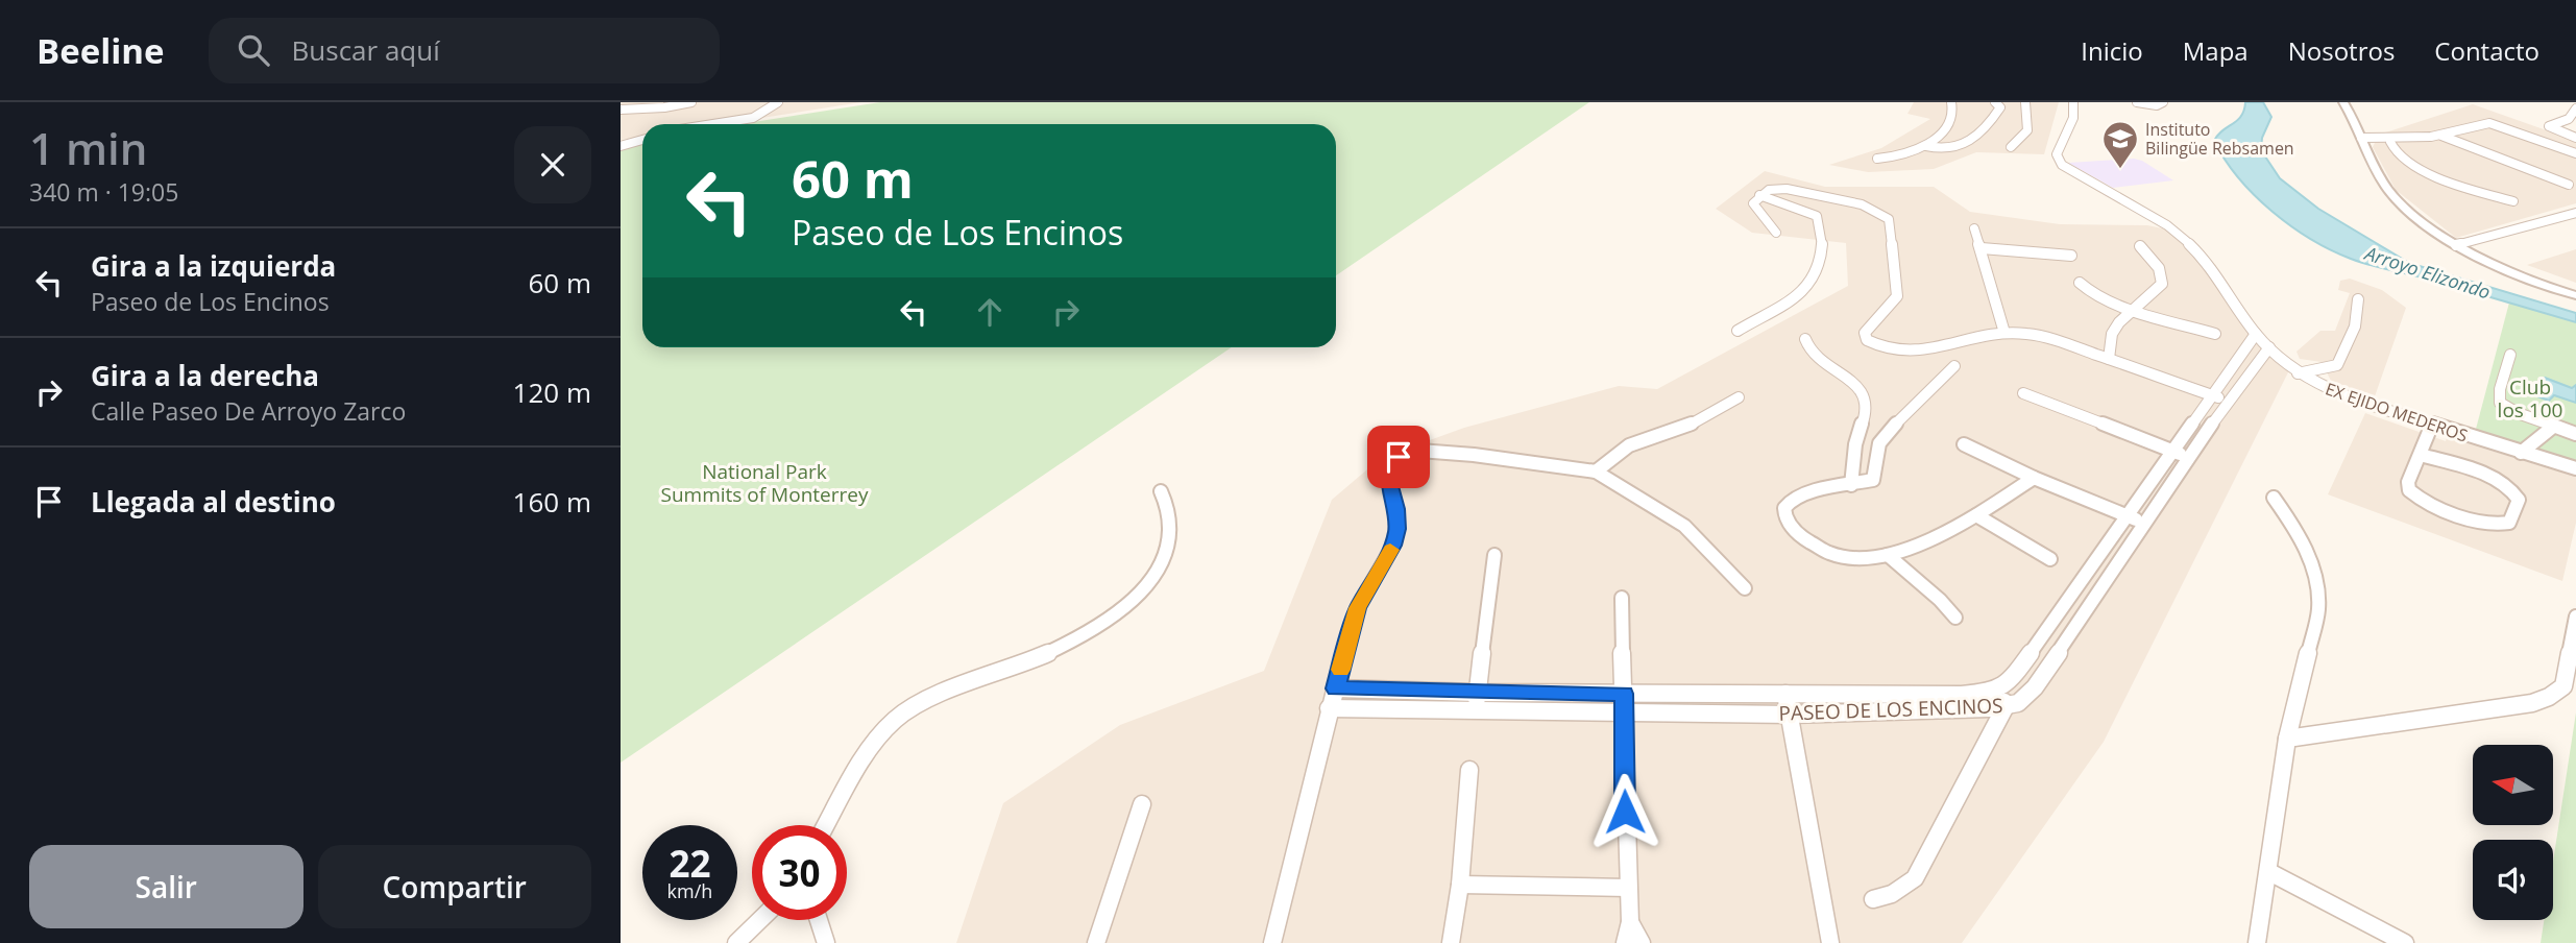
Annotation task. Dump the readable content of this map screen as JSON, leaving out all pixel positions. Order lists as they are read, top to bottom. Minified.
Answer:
{"streets":{"street":["EX EJIDO MEDEROS","PASEO DE LOS ENCINOS"]},"crossings":[["EX EJIDO MEDEROS","PASEO DE LOS ENCINOS"]],"water":["Arroyo Elizondo"],"parks":["Club los 100","National Park Summits of Monterrey"],"places":{"school or university":["Instituto Bilingüe Rebsamen"]},"north":"left","page":{"header":"Beeline","search":"Buscar aquí","nav":["Inicio","Mapa","Nosotros","Contacto"],"heading":["1 min","340 m · 19:05"],"turn":["60 m","Paseo de Los Encinos"],"list":[{"name":"Gira a la izquierda","note":"Paseo de Los Encinos","value":"60 m"},{"name":"Gira a la derecha","note":"Calle Paseo De Arroyo Zarco","value":"120 m"},{"name":"Llegada al destino","value":"160 m"}],"speed":"22 km/h","limit":"30","buttons":["Salir","Compartir"]}}
